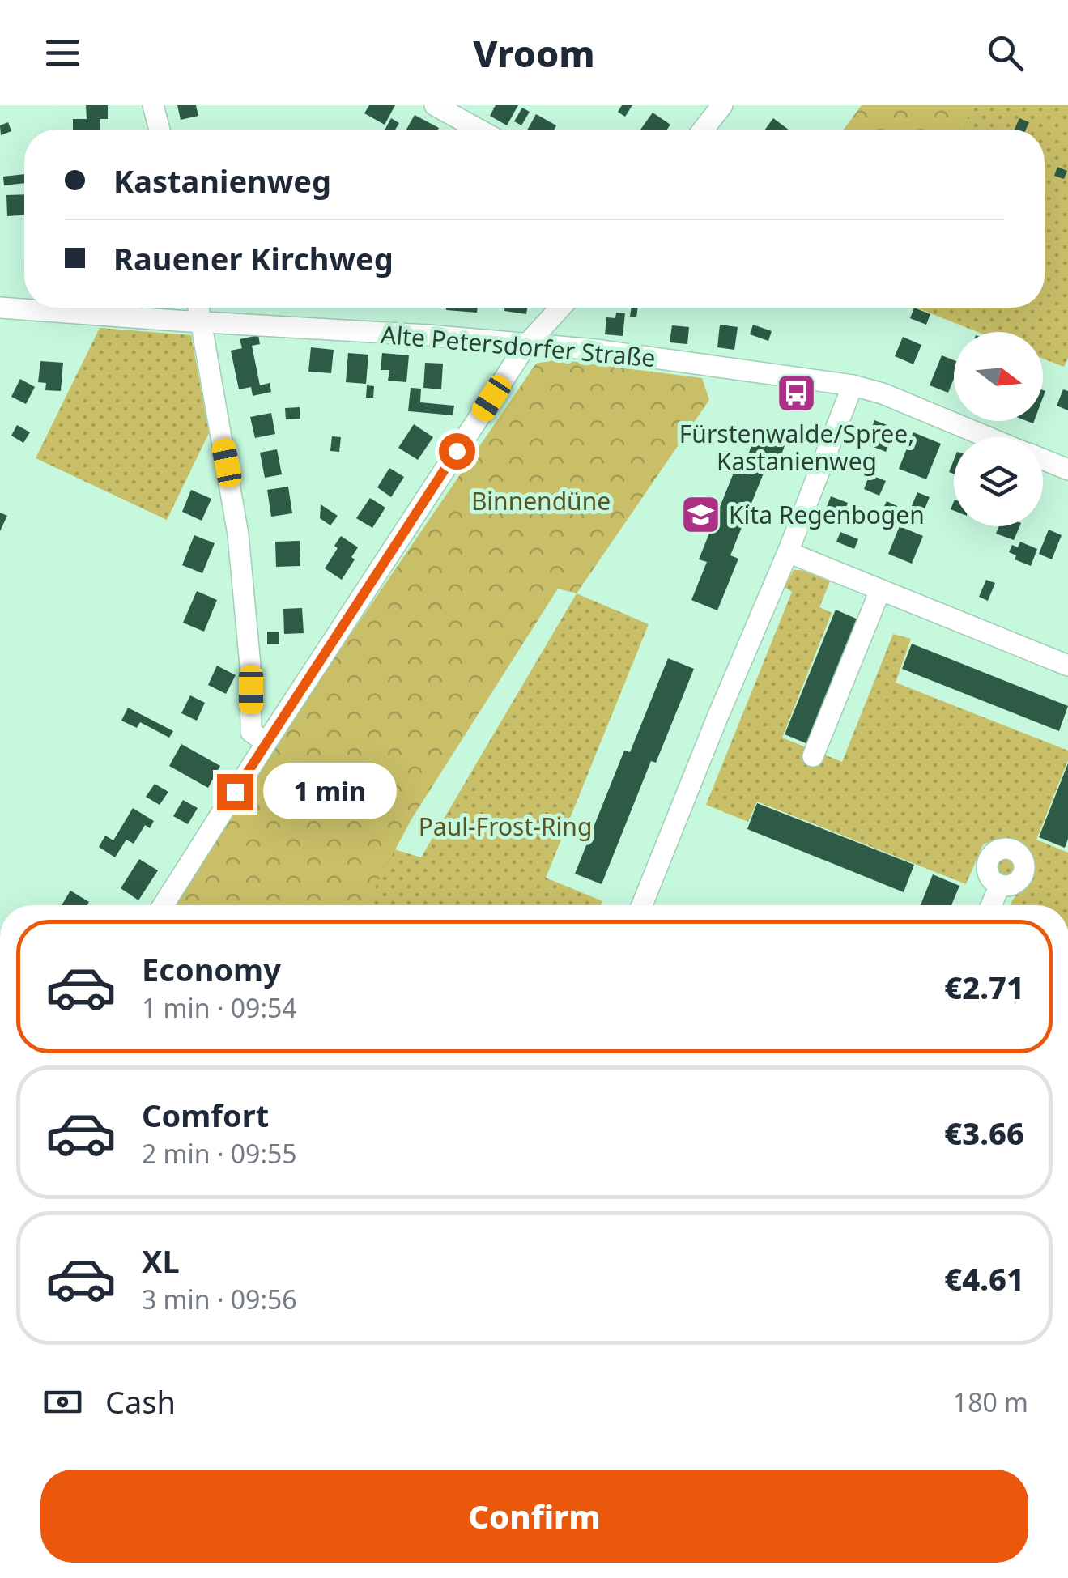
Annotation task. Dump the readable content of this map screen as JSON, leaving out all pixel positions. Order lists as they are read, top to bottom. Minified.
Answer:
{"streets":{"street":["Alte Petersdorfer Straße"]},"parks":["Binnendüne","Paul-Frost-Ring"],"places":{"bus stop":["Fürstenwalde/Spree, Kastanienweg"],"school or university":["Kita Regenbogen"]},"north":"right","page":{"header":"Vroom","banner":["Kastanienweg","Rauener Kirchweg"],"bubble":"1 min","list":[{"name":"Economy","note":"1 min · 09:54","value":"€2.71"},{"name":"Comfort","note":"2 min · 09:55","value":"€3.66"},{"name":"XL","note":"3 min · 09:56","value":"€4.61"}],"pay":["Cash","180 m"],"buttons":"Confirm"}}
